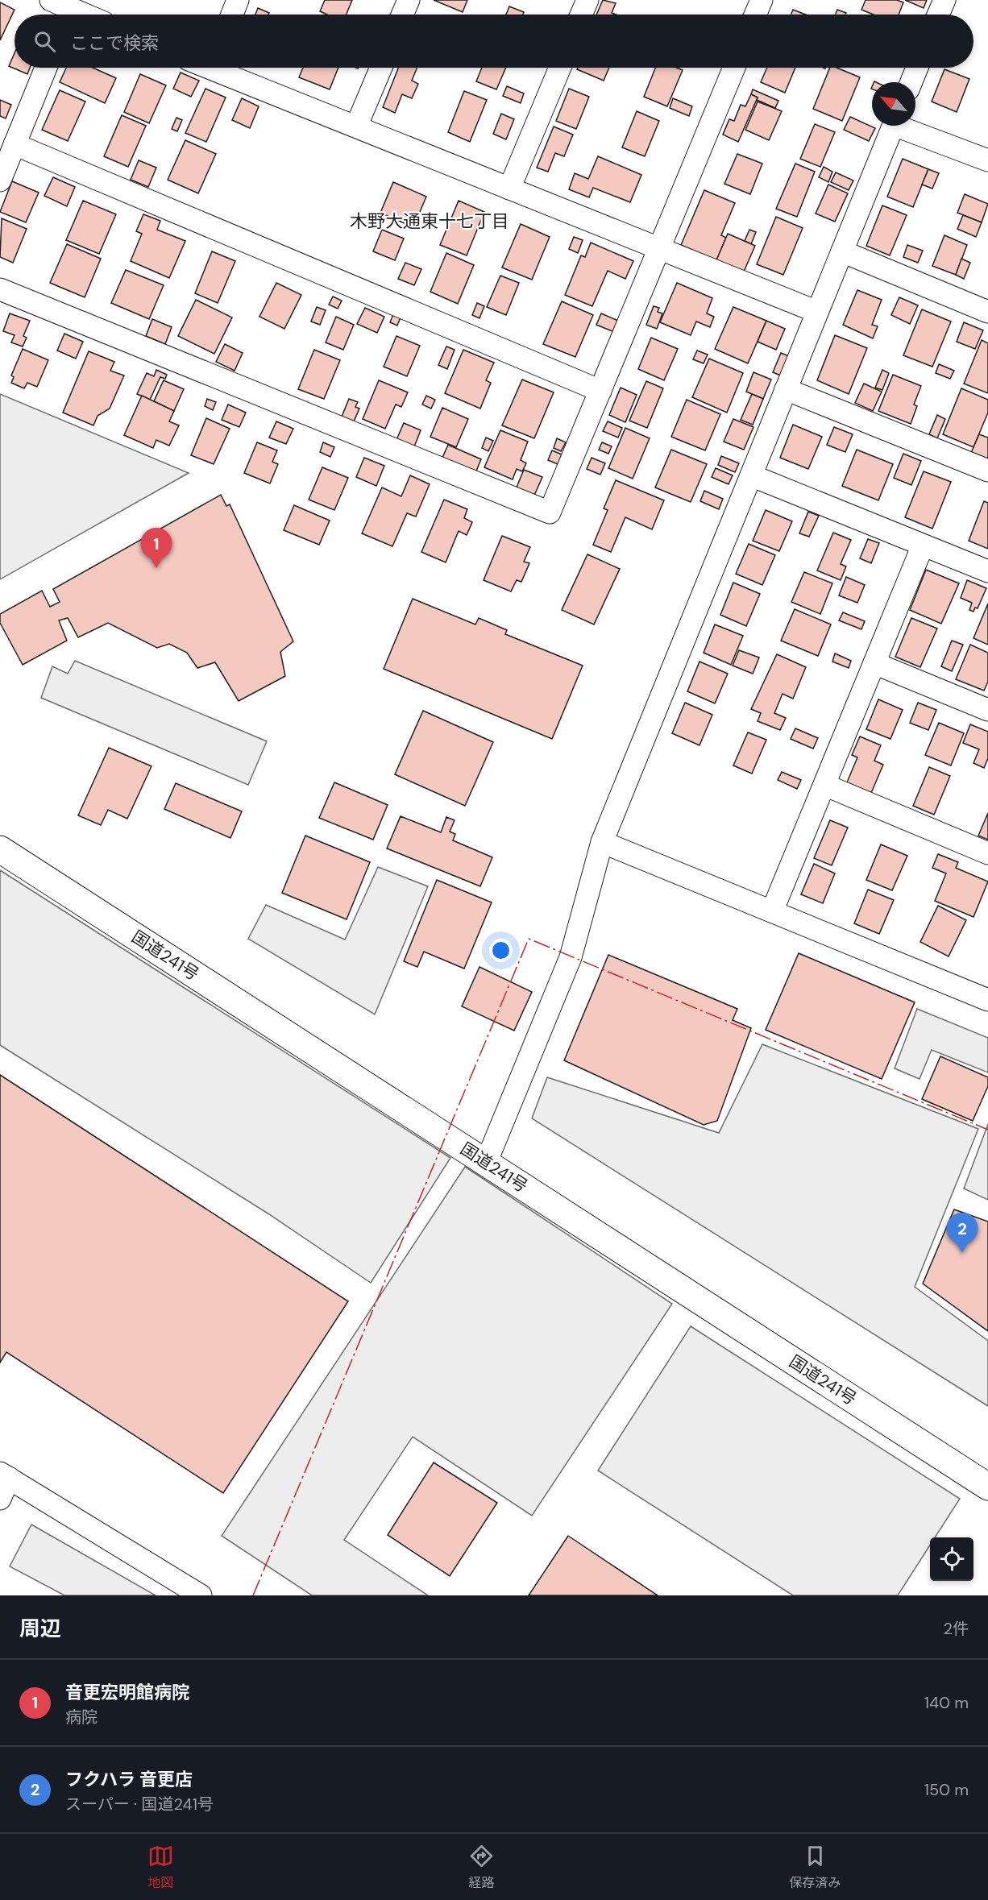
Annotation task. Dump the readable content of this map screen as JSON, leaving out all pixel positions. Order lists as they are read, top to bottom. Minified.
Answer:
{"streets":{"highway":["国道241号"]},"districts":["木野大通東十七丁目"],"north":"top left","page":{"search":"ここで検索","pins":["1","2"],"heading":["周辺","2件"],"list":[{"mark":"1","name":"音更宏明館病院","note":"病院","value":"140 m"},{"mark":"2","name":"フクハラ 音更店","note":"スーパー · 国道241号","value":"150 m"}],"nav":["地図","経路","保存済み"]}}
